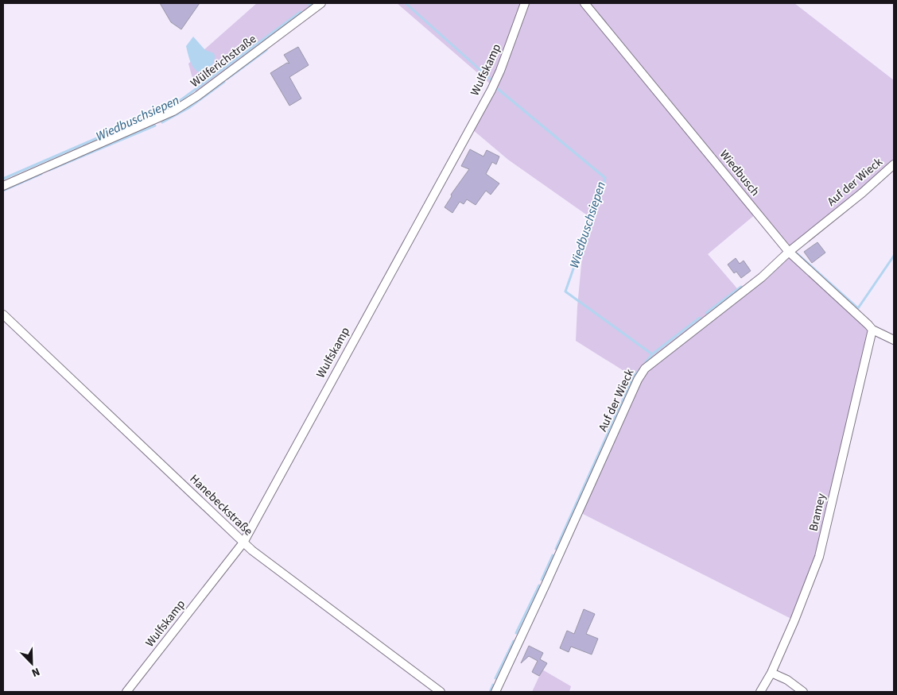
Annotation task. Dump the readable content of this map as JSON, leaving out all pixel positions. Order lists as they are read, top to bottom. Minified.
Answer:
{"streets":{"street":["Wülferichstraße","Wulfskamp","Wiedbusch","Auf der Wieck","Hanebeckstraße","Bramey"]},"crossings":[["Wulfskamp","Hanebeckstraße"],["Wiedbusch","Auf der Wieck"],["Wiedbusch","Bramey"]],"water":["Wiedbuschsiepen"],"north":"bottom right"}
